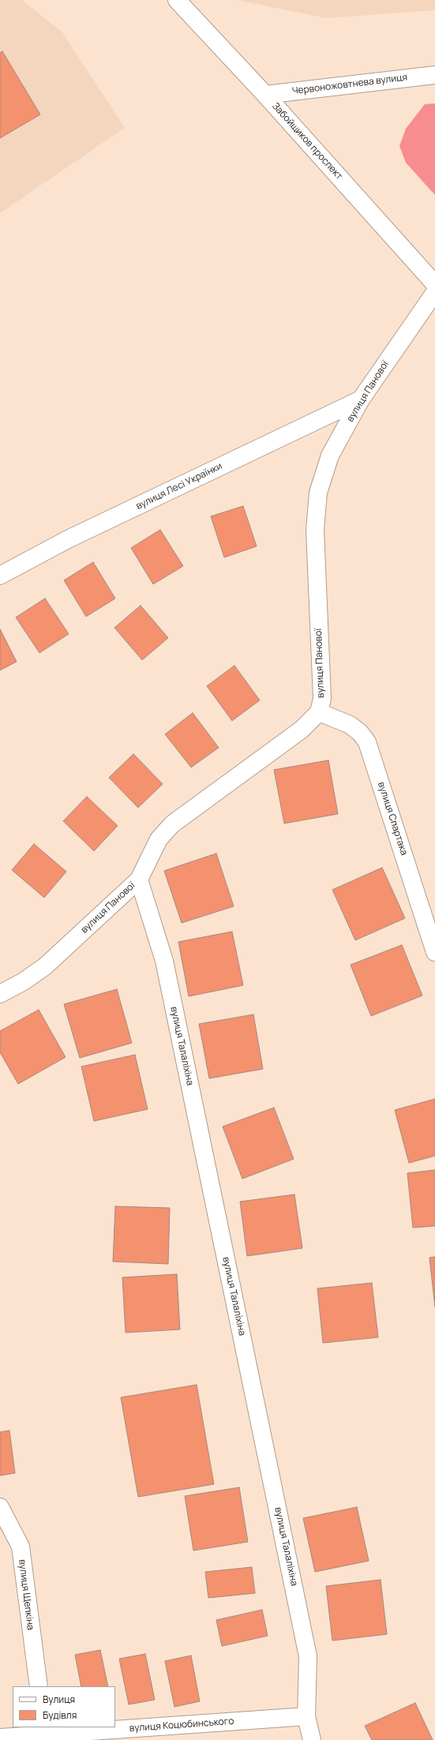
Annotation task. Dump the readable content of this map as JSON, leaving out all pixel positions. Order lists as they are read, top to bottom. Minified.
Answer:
{"streets":{"street":["Червоножовтнева вулиця","Забойщиков проспект","вулиця Панової","вулиця Лесі Українки","вулиця Спартака","вулиця Талаліхіна","вулиця Щепкіна","вулиця Коцюбинського"]},"crossings":[["Червоножовтнева вулиця","Забойщиков проспект"],["вулиця Панової","вулиця Лесі Українки"],["вулиця Панової","вулиця Спартака"],["вулиця Панової","вулиця Талаліхіна"],["вулиця Талаліхіна","вулиця Коцюбинського"]],"legend":["Вулиця","Будівля"]}
